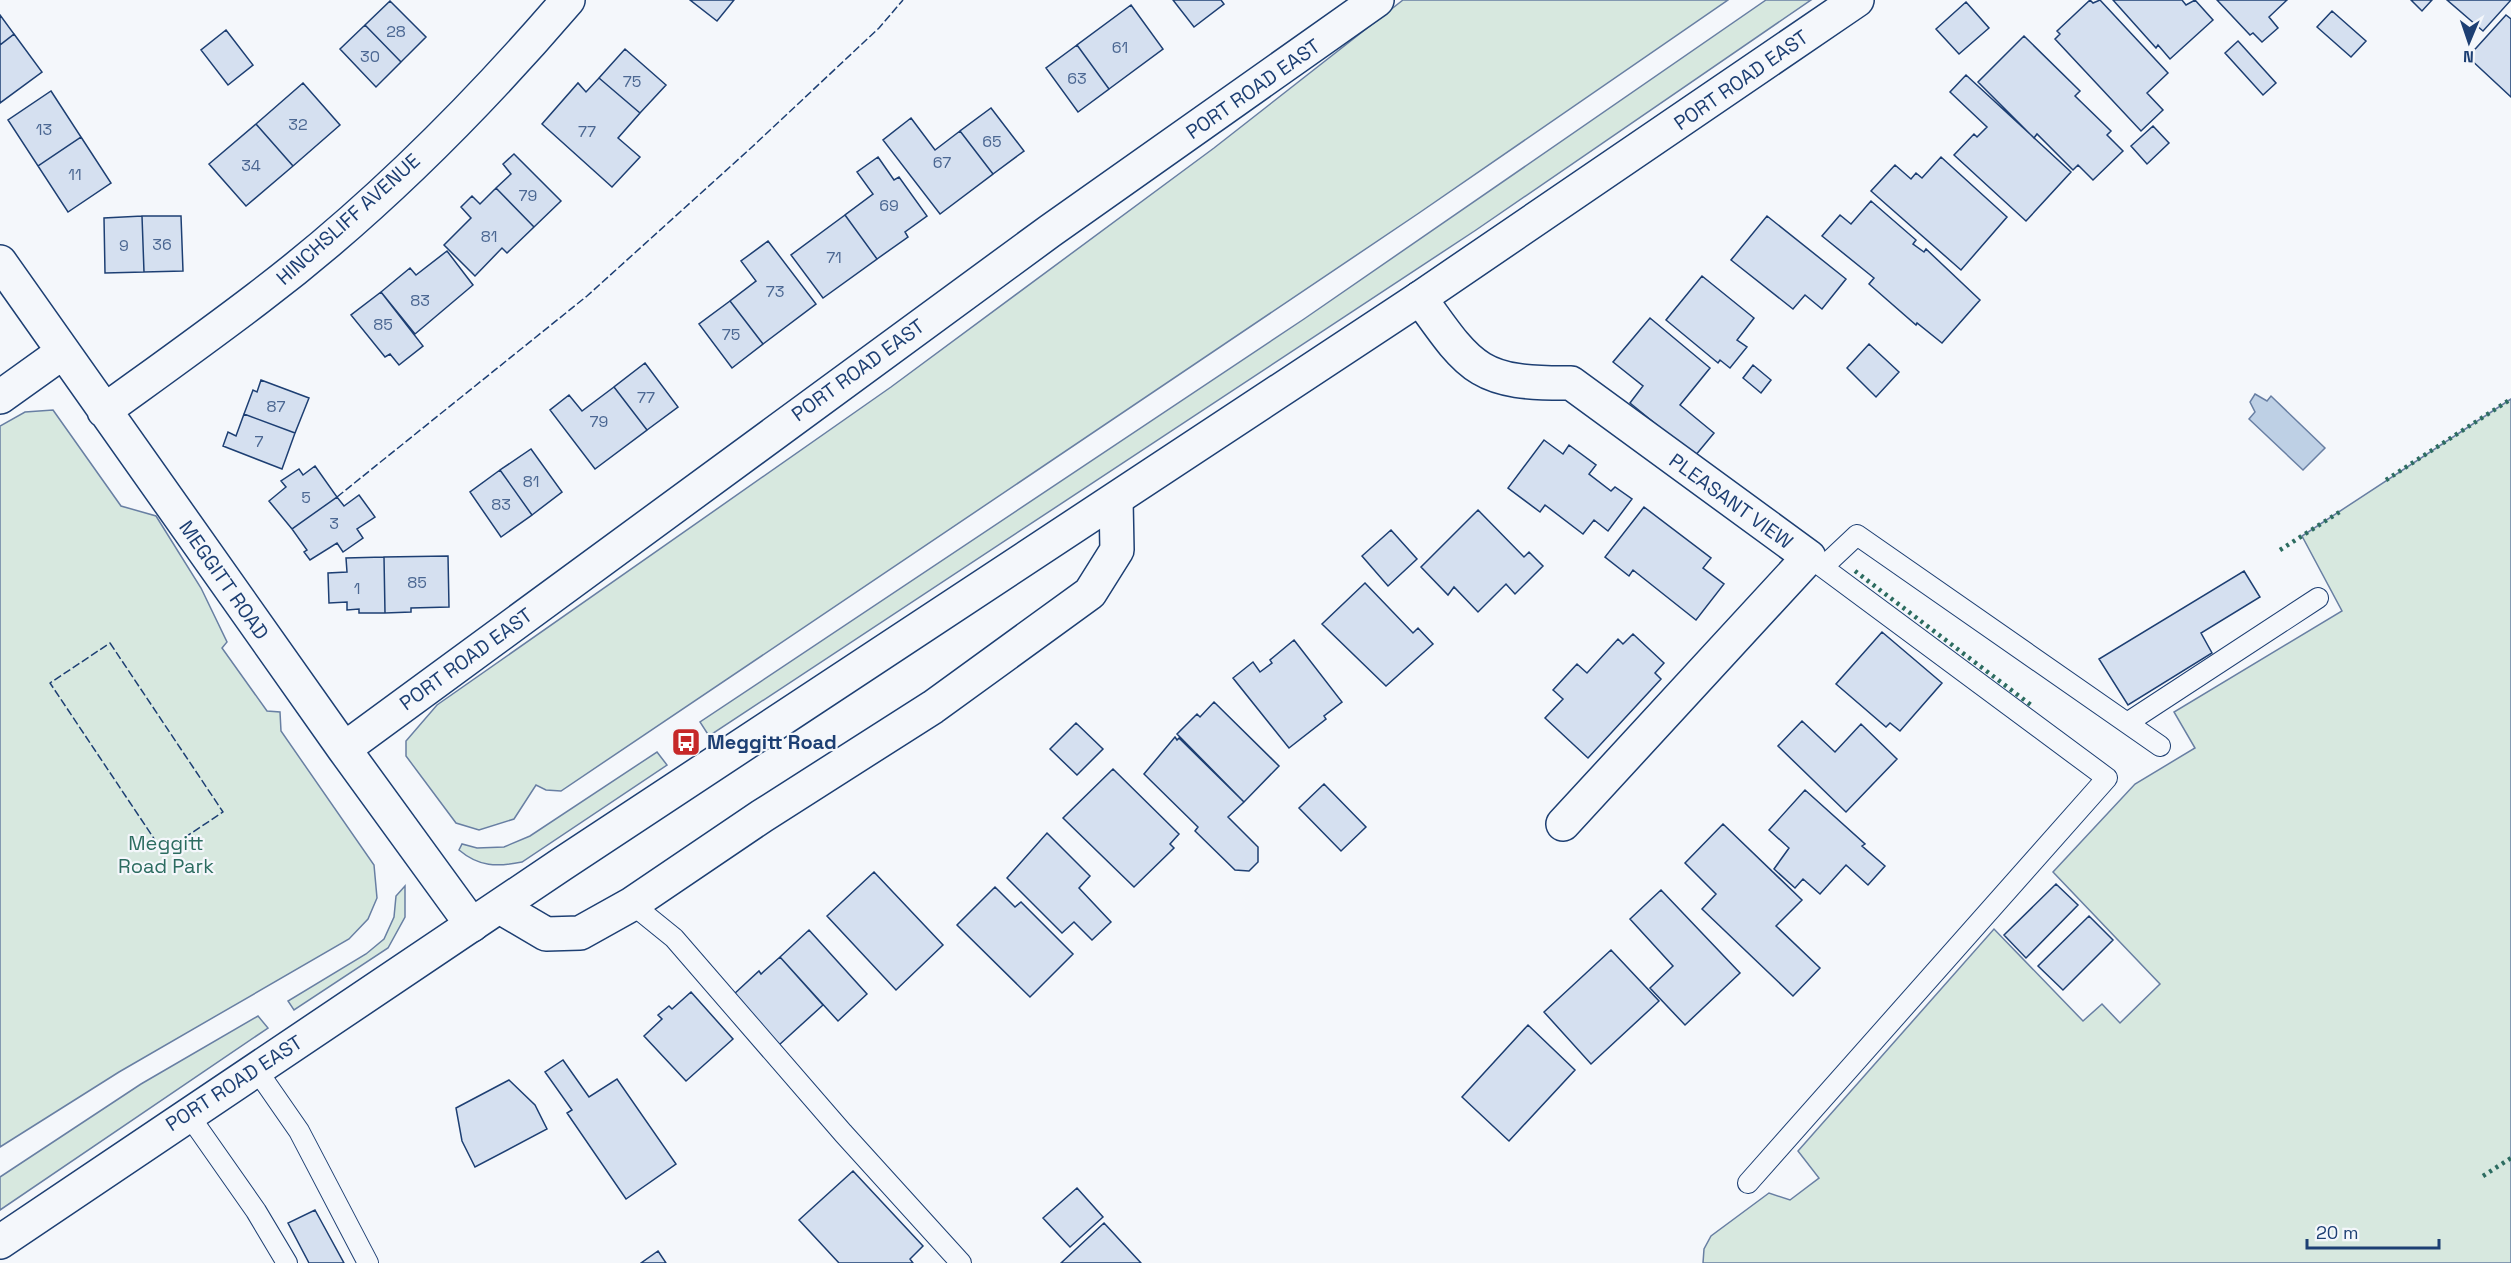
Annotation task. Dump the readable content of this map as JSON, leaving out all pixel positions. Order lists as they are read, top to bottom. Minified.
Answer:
{"streets":{"street":["PORT ROAD EAST","HINCHSLIFF AVENUE","PLEASANT VIEW","MEGGITT ROAD"]},"crossings":[["PORT ROAD EAST","PLEASANT VIEW"],["PORT ROAD EAST","MEGGITT ROAD"],["HINCHSLIFF AVENUE","MEGGITT ROAD"]],"parks":["Meggitt Road Park"],"places":{"bus stop":["Meggitt Road"]},"house_numbers":["28","61","30","63","75","32","13","77","65","67","34","11","79","69","81","36","9","71","73","83","85","75","77","87","79","7","81","5","83","3","85","1"],"scale_bar":"20 m","north":"bottom"}
